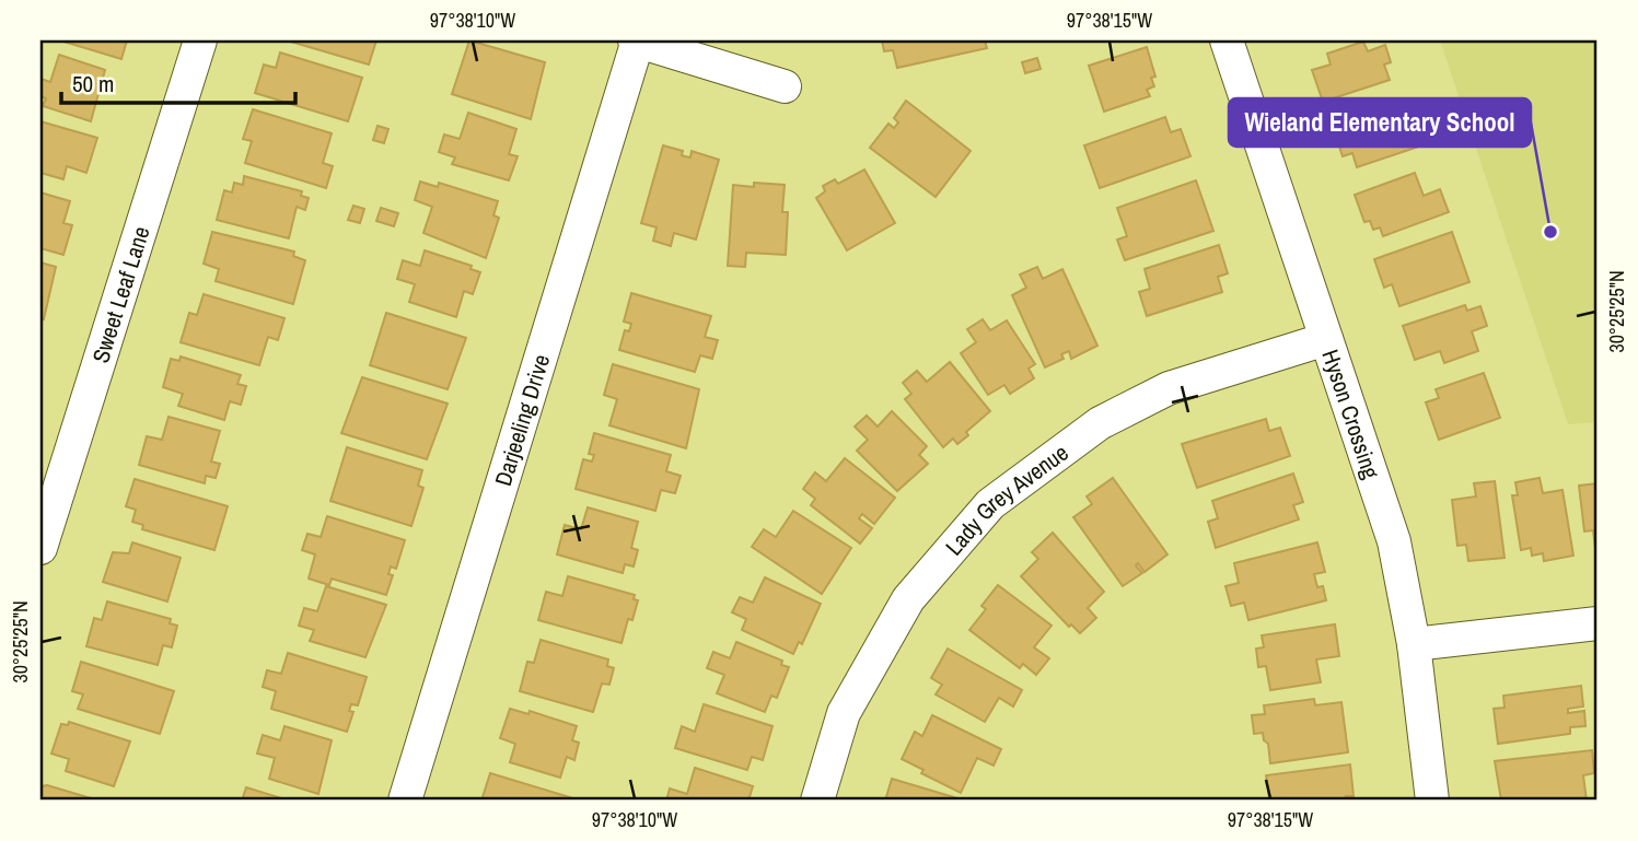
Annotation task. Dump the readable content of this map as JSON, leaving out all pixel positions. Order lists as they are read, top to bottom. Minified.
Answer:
{"streets":{"street":["Sweet Leaf Lane","Hyson Crossing","Darjeeling Drive","Lady Grey Avenue"]},"crossings":[["Hyson Crossing","Lady Grey Avenue"]],"places":["Wieland Elementary School"],"scale_bar":"50 m","coordinates":["97°38'10\"W","97°38'15\"W","30°25'25\"N"]}
